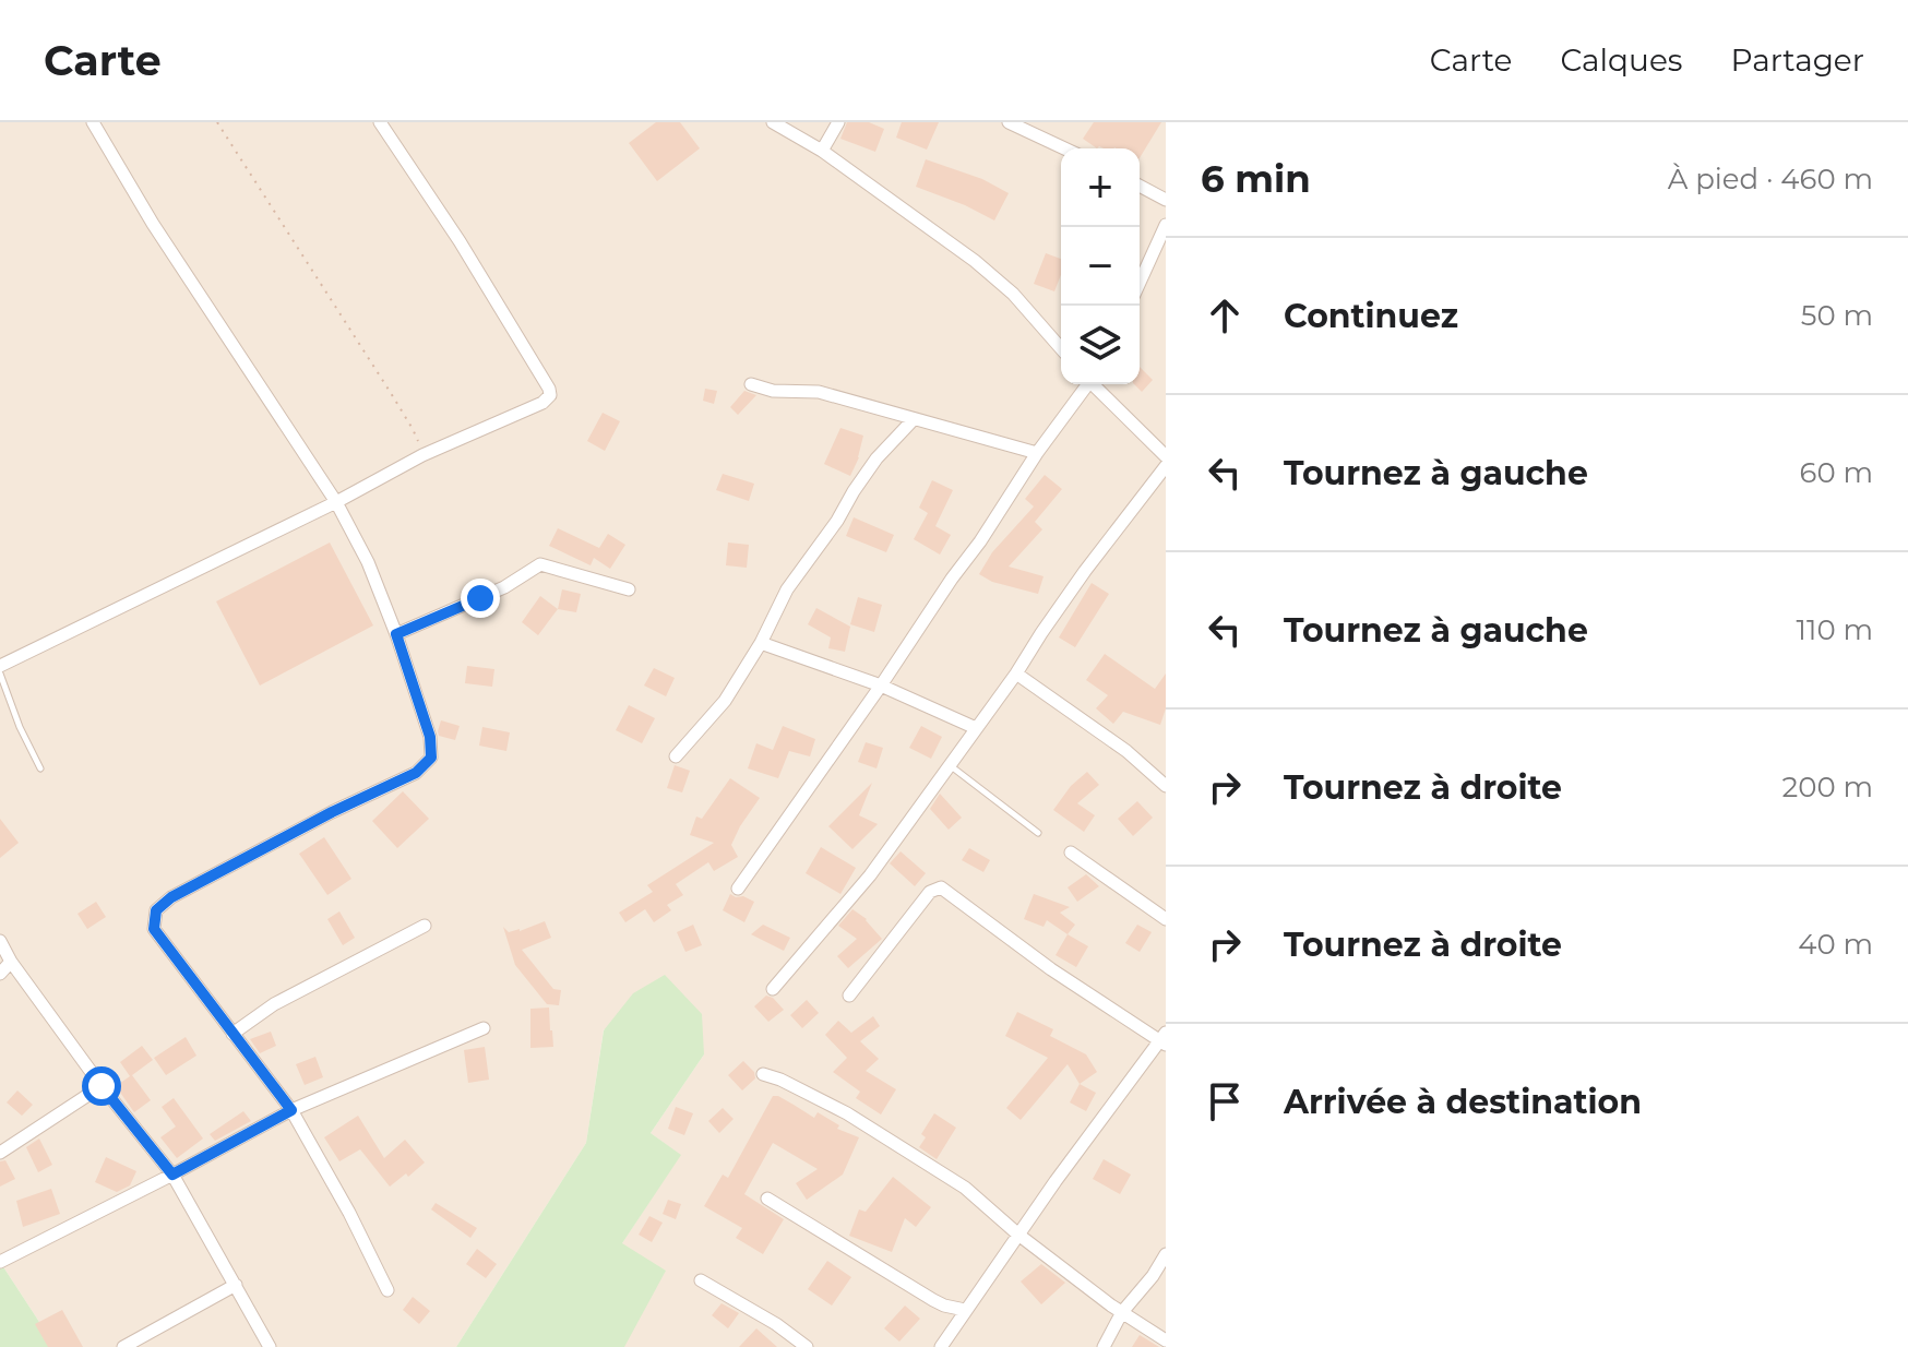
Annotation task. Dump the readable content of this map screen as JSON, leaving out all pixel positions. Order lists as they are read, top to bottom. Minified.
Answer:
{"page":{"header":"Carte","nav":["Carte","Calques","Partager"],"heading":["6 min","À pied · 460 m"],"map_buttons":["+","−"],"list":[["Continuez","50 m"],["Tournez à gauche","60 m"],["Tournez à gauche","110 m"],["Tournez à droite","200 m"],["Tournez à droite","40 m"],"Arrivée à destination"]}}
